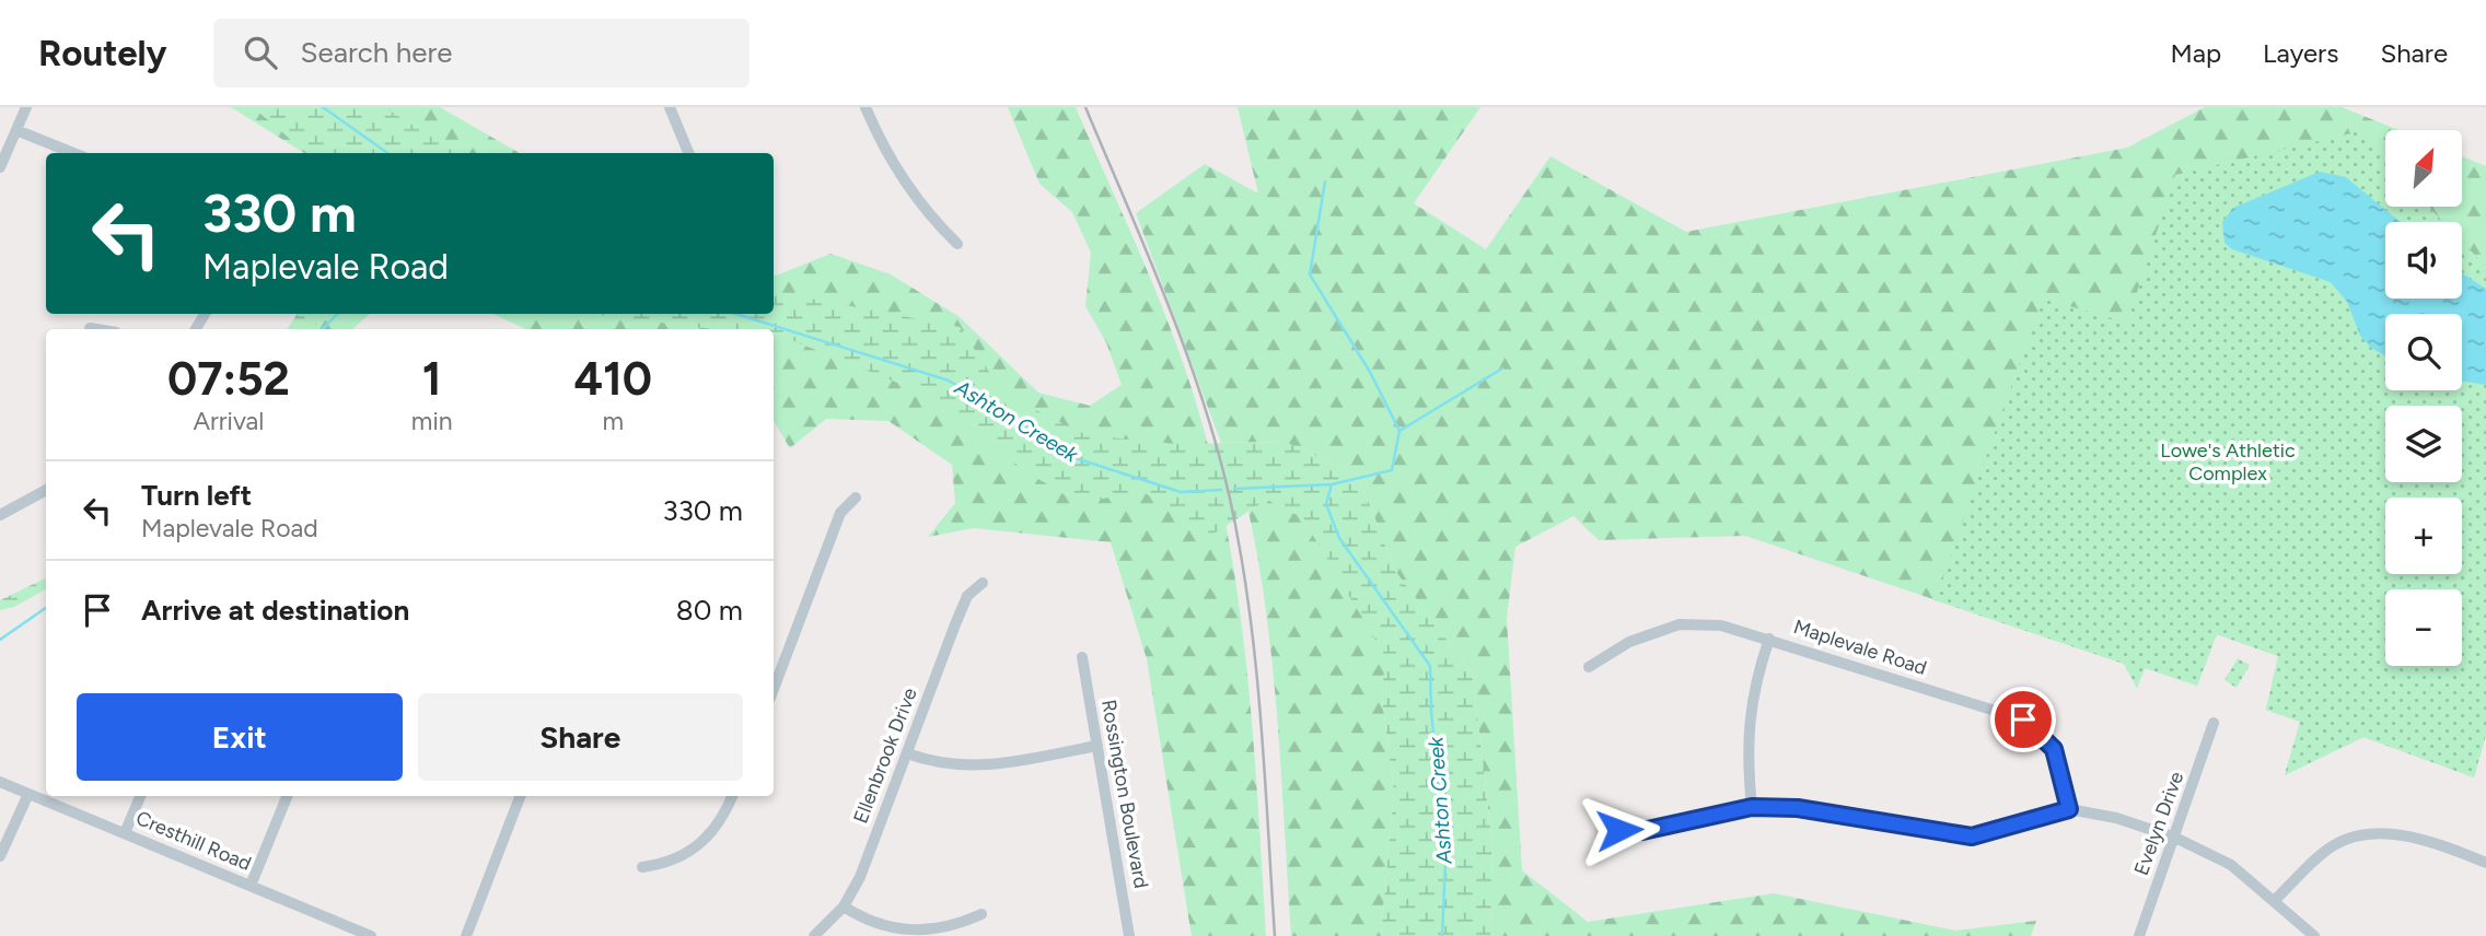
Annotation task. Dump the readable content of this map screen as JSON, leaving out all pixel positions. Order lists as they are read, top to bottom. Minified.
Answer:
{"streets":{"street":["Maplevale Road","Ellenbrook Drive","Rossington Boulevard","Evelyn Drive","Cresthill Road"]},"water":["Ashton Creeek","Ashton Creek"],"parks":["Lowe's Athletic Complex"],"north":"top right","page":{"header":"Routely","search":"Search here","nav":["Map","Layers","Share"],"map_buttons":["+","−"],"turn":["330 m","Maplevale Road"],"eta":["07:52","Arrival","1","min","410","m"],"list":[{"name":"Turn left","note":"Maplevale Road","value":"330 m"},{"name":"Arrive at destination","value":"80 m"}],"buttons":["Exit","Share"]}}
